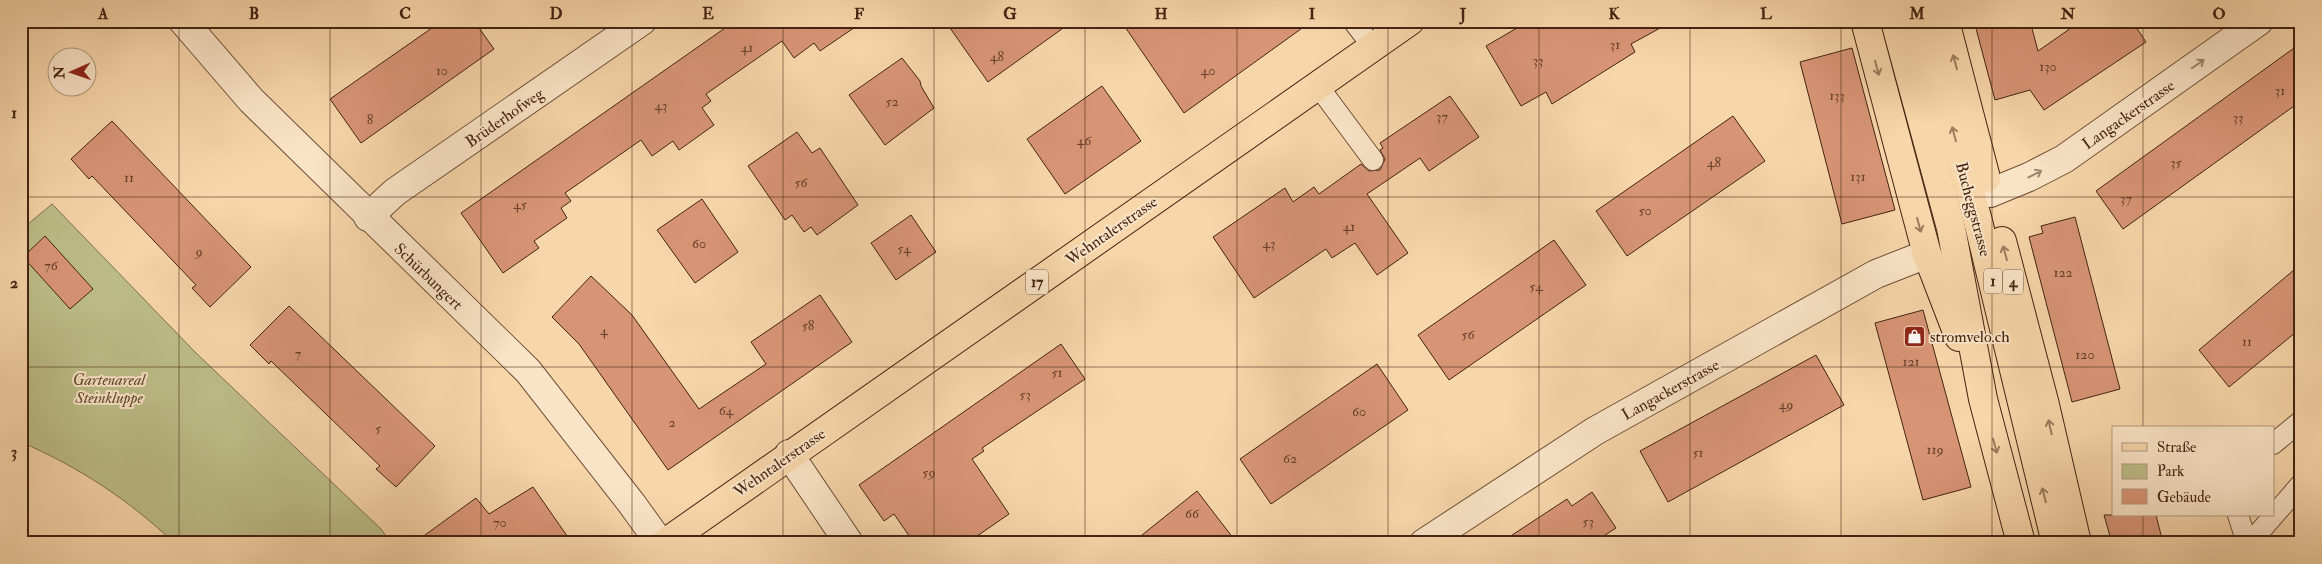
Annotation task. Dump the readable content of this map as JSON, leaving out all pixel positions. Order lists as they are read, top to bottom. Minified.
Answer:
{"streets":{"main road":["Bucheggstrasse","Wehntalerstrasse","1","17","4"],"street":["Langackerstrasse","Brüderhofweg","Schürbungert"]},"crossings":[["Langackerstrasse","4"],["Brüderhofweg","Schürbungert"]],"one_way":["Langackerstrasse"],"parks":["Gartenareal Steinkluppe"],"places":{"shop":["stromvelo.ch"]},"house_numbers":["31","41","48","33","130","10","40","31","133","52","43","37","33","8","46","48","35","131","11","56","37","45","50","41","60","43","54","9","76","122","54","58","4","56","11","7","120","121","51","53","49","64","60","2","5","119","51","62","59","66","53","70"],"legend":["Straße","Park","Gebäude"],"north":"left","grid":{"columns":["A","B","C","D","E","F","G","H","I","J","K","L","M","N","O"],"rows":["1","2","3"]}}
